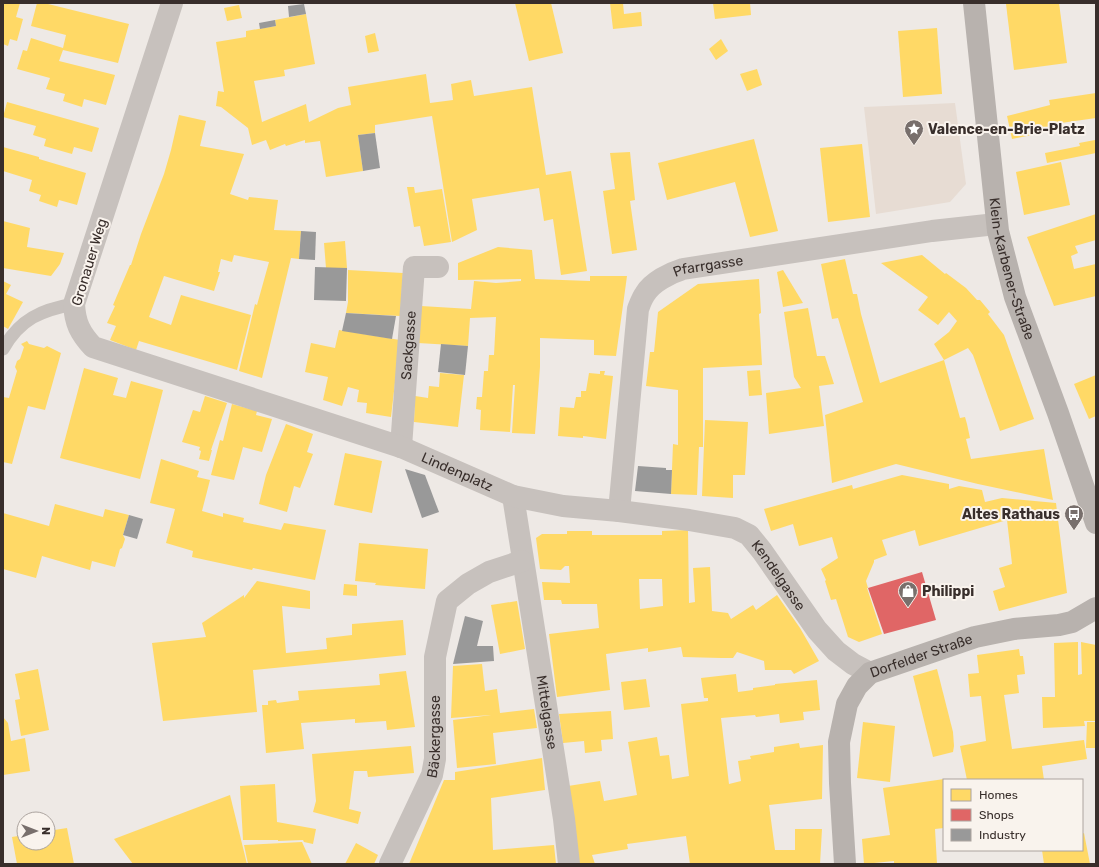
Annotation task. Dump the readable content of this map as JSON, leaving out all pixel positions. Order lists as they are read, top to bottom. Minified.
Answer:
{"streets":{"main road":["Klein-Karbener-Straße","Dorfelder Straße"],"street":["Gronauer Weg","Pfarrgasse","Sackgasse","Lindenplatz","Kendelgasse","Mittelgasse","Bäckergasse"]},"crossings":[["Gronauer Weg","Sackgasse"],["Gronauer Weg","Lindenplatz"],["Pfarrgasse","Klein-Karbener-Straße"],["Pfarrgasse","Lindenplatz"],["Pfarrgasse","Kendelgasse"],["Sackgasse","Lindenplatz"],["Lindenplatz","Kendelgasse"],["Kendelgasse","Dorfelder Straße"],["Mittelgasse","Bäckergasse"]],"places":{"place":["Valence-en-Brie-Platz"],"bus stop":["Altes Rathaus"],"shop":["Philippi"]},"legend":["Homes","Shops","Industry"],"north":"right"}
